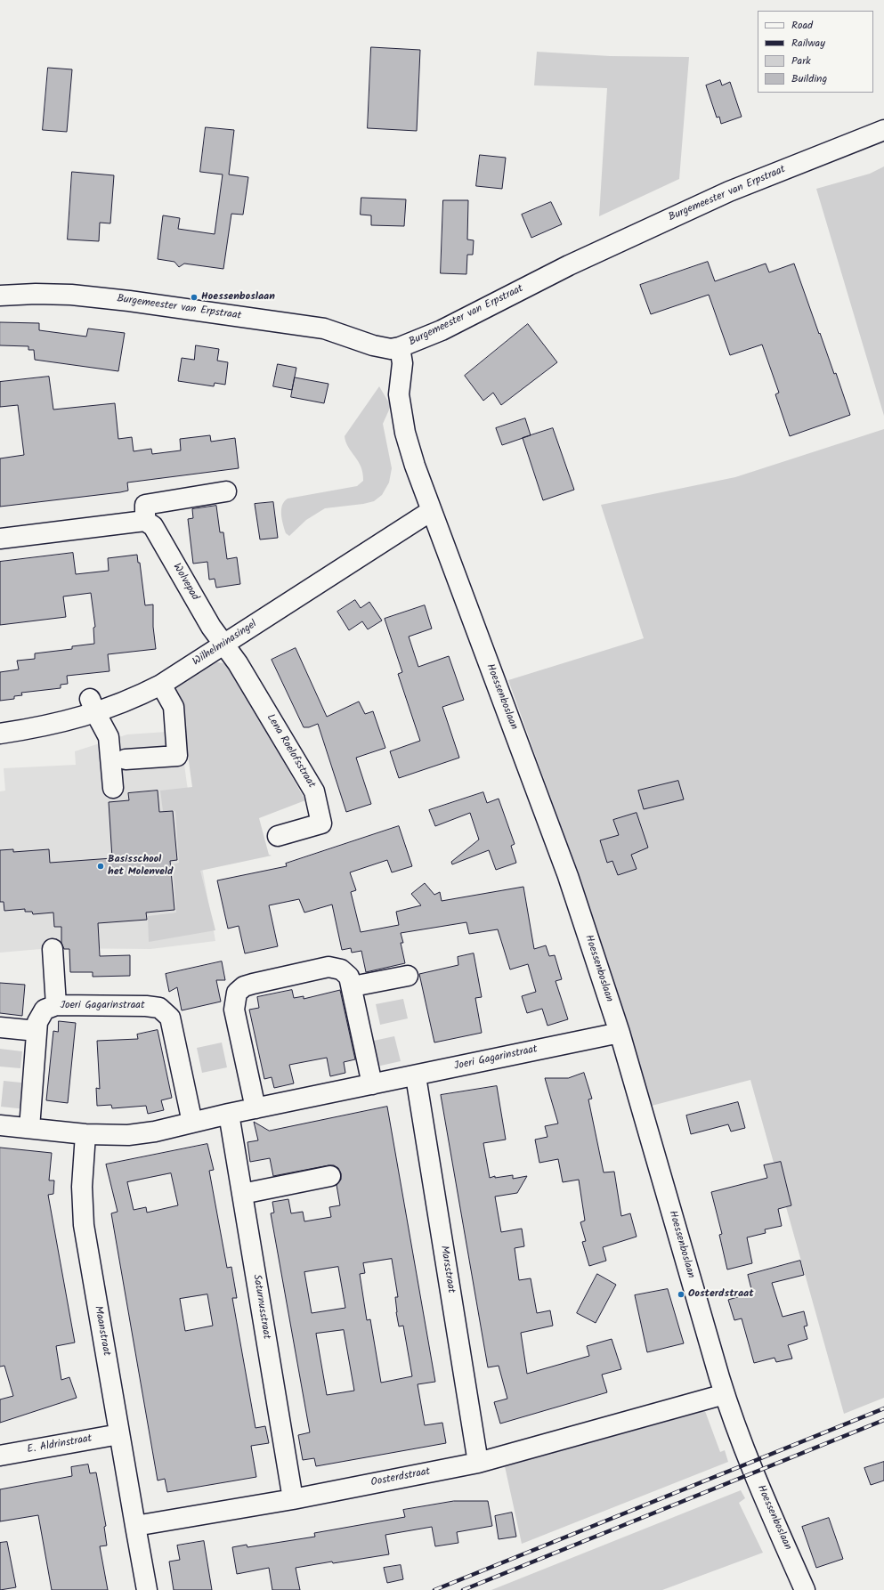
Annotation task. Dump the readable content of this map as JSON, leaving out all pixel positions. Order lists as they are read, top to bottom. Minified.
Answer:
{"streets":{"street":["Burgemeester van Erpstraat","Wolvepad","Wilhelminasingel","Hoessenboslaan","Lena Roelofsstraat","Joeri Gagarinstraat","Marsstraat","Saturnusstraat","Maanstraat","E. Aldrinstraat","Oosterdstraat"]},"crossings":[["Burgemeester van Erpstraat","Hoessenboslaan"],["Wolvepad","Wilhelminasingel"],["Wolvepad","Lena Roelofsstraat"],["Wilhelminasingel","Hoessenboslaan"],["Wilhelminasingel","Lena Roelofsstraat"],["Hoessenboslaan","Joeri Gagarinstraat"],["Hoessenboslaan","Oosterdstraat"],["Joeri Gagarinstraat","Marsstraat"],["Joeri Gagarinstraat","Saturnusstraat"],["Joeri Gagarinstraat","Maanstraat"],["Marsstraat","Oosterdstraat"],["Saturnusstraat","Oosterdstraat"],["Maanstraat","E. Aldrinstraat"],["Maanstraat","Oosterdstraat"]],"places":["Hoessenboslaan","Basisschool het Molenveld","Oosterdstraat"],"legend":["Road","Railway","Park","Building"]}
